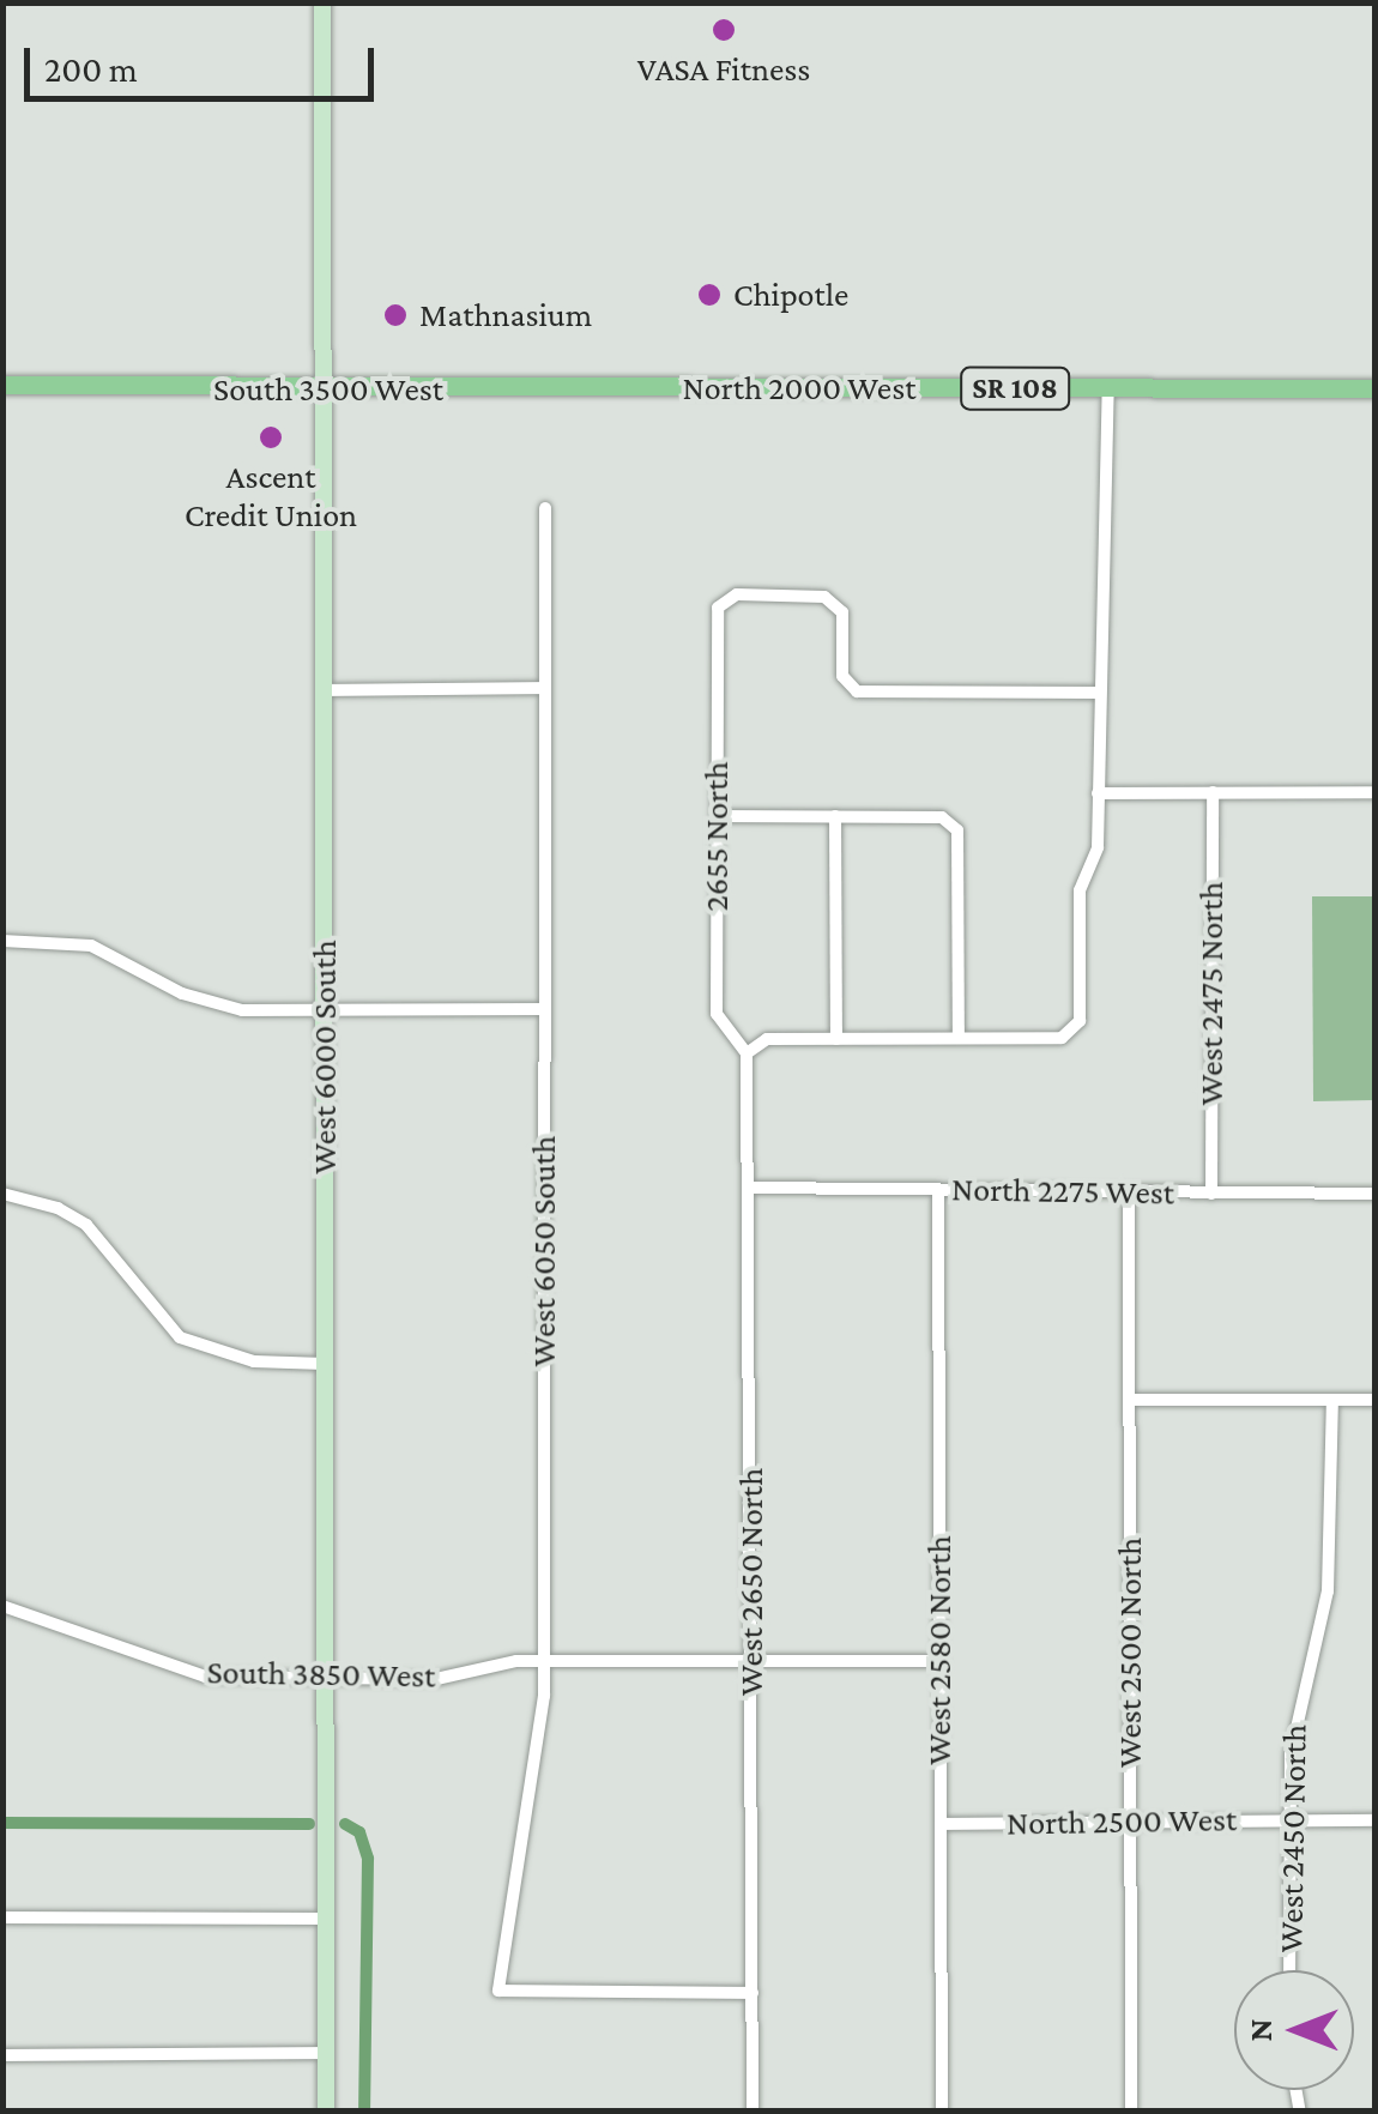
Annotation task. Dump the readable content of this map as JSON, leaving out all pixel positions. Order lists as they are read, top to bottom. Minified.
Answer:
{"streets":{"main road":["North 2000 West","SR 108","South 3500 West"],"street":["2655 North","West 2475 North","West 6000 South","North 2275 West","West 6050 South","West 2650 North","West 2580 North","West 2500 North","South 3850 West","North 2500 West","West 2450 North"]},"crossings":[["North 2000 West","South 3500 West"],["South 3500 West","West 6000 South"],["2655 North","West 2650 North"],["West 2475 North","North 2275 West"],["West 6000 South","South 3850 West"],["North 2275 West","West 2650 North"],["North 2275 West","West 2580 North"],["North 2275 West","West 2500 North"],["West 6050 South","West 2650 North"],["West 6050 South","South 3850 West"],["West 2650 North","South 3850 West"],["West 2580 North","South 3850 West"],["West 2580 North","North 2500 West"],["West 2500 North","North 2500 West"],["North 2500 West","West 2450 North"]],"places":["VASA Fitness","Chipotle","Mathnasium","Ascent Credit Union"],"scale_bar":"200 m","north":"left"}
